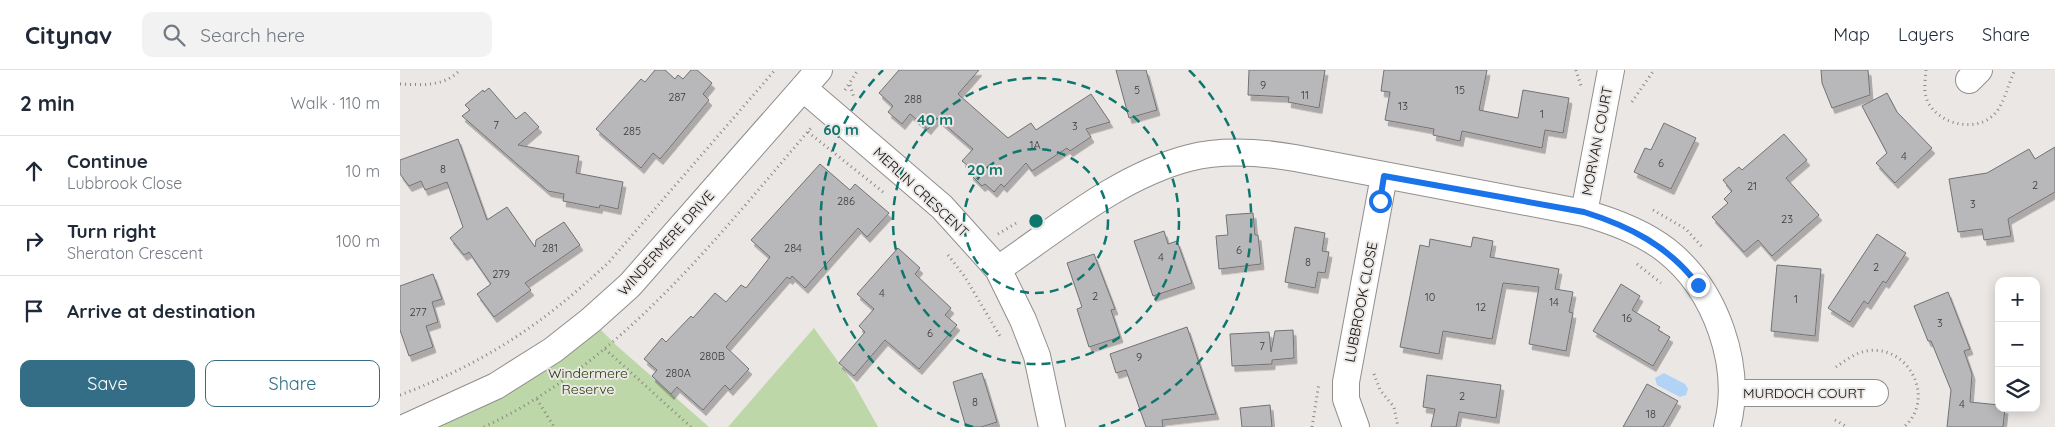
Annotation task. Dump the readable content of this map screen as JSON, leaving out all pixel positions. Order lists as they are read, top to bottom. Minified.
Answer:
{"streets":{"street":["MORVAN COURT","MERLIN CRESCENT","WINDERMERE DRIVE","LUBBROOK CLOSE","MURDOCH COURT"]},"crossings":[["MERLIN CRESCENT","WINDERMERE DRIVE"]],"parks":["Windermere Reserve"],"house_numbers":["9","5","15","11","287","288","13","1","7","3","285","1A","4","6","8","2","21","286","3","23","281","284","6","4","8","2","279","4","2","10","1","14","12","277","16","3","6","7","280B","9","280A","2","8","4","18"],"page":{"header":"Citynav","search":"Search here","nav":["Map","Layers","Share"],"heading":["2 min","Walk · 110 m"],"list":[["Continue","Lubbrook Close","10 m"],["Turn right","Sheraton Crescent","100 m"],"Arrive at destination"],"map_buttons":["+","−"],"buttons":["Save","Share"]},"rings":["40 m","60 m","20 m"]}
